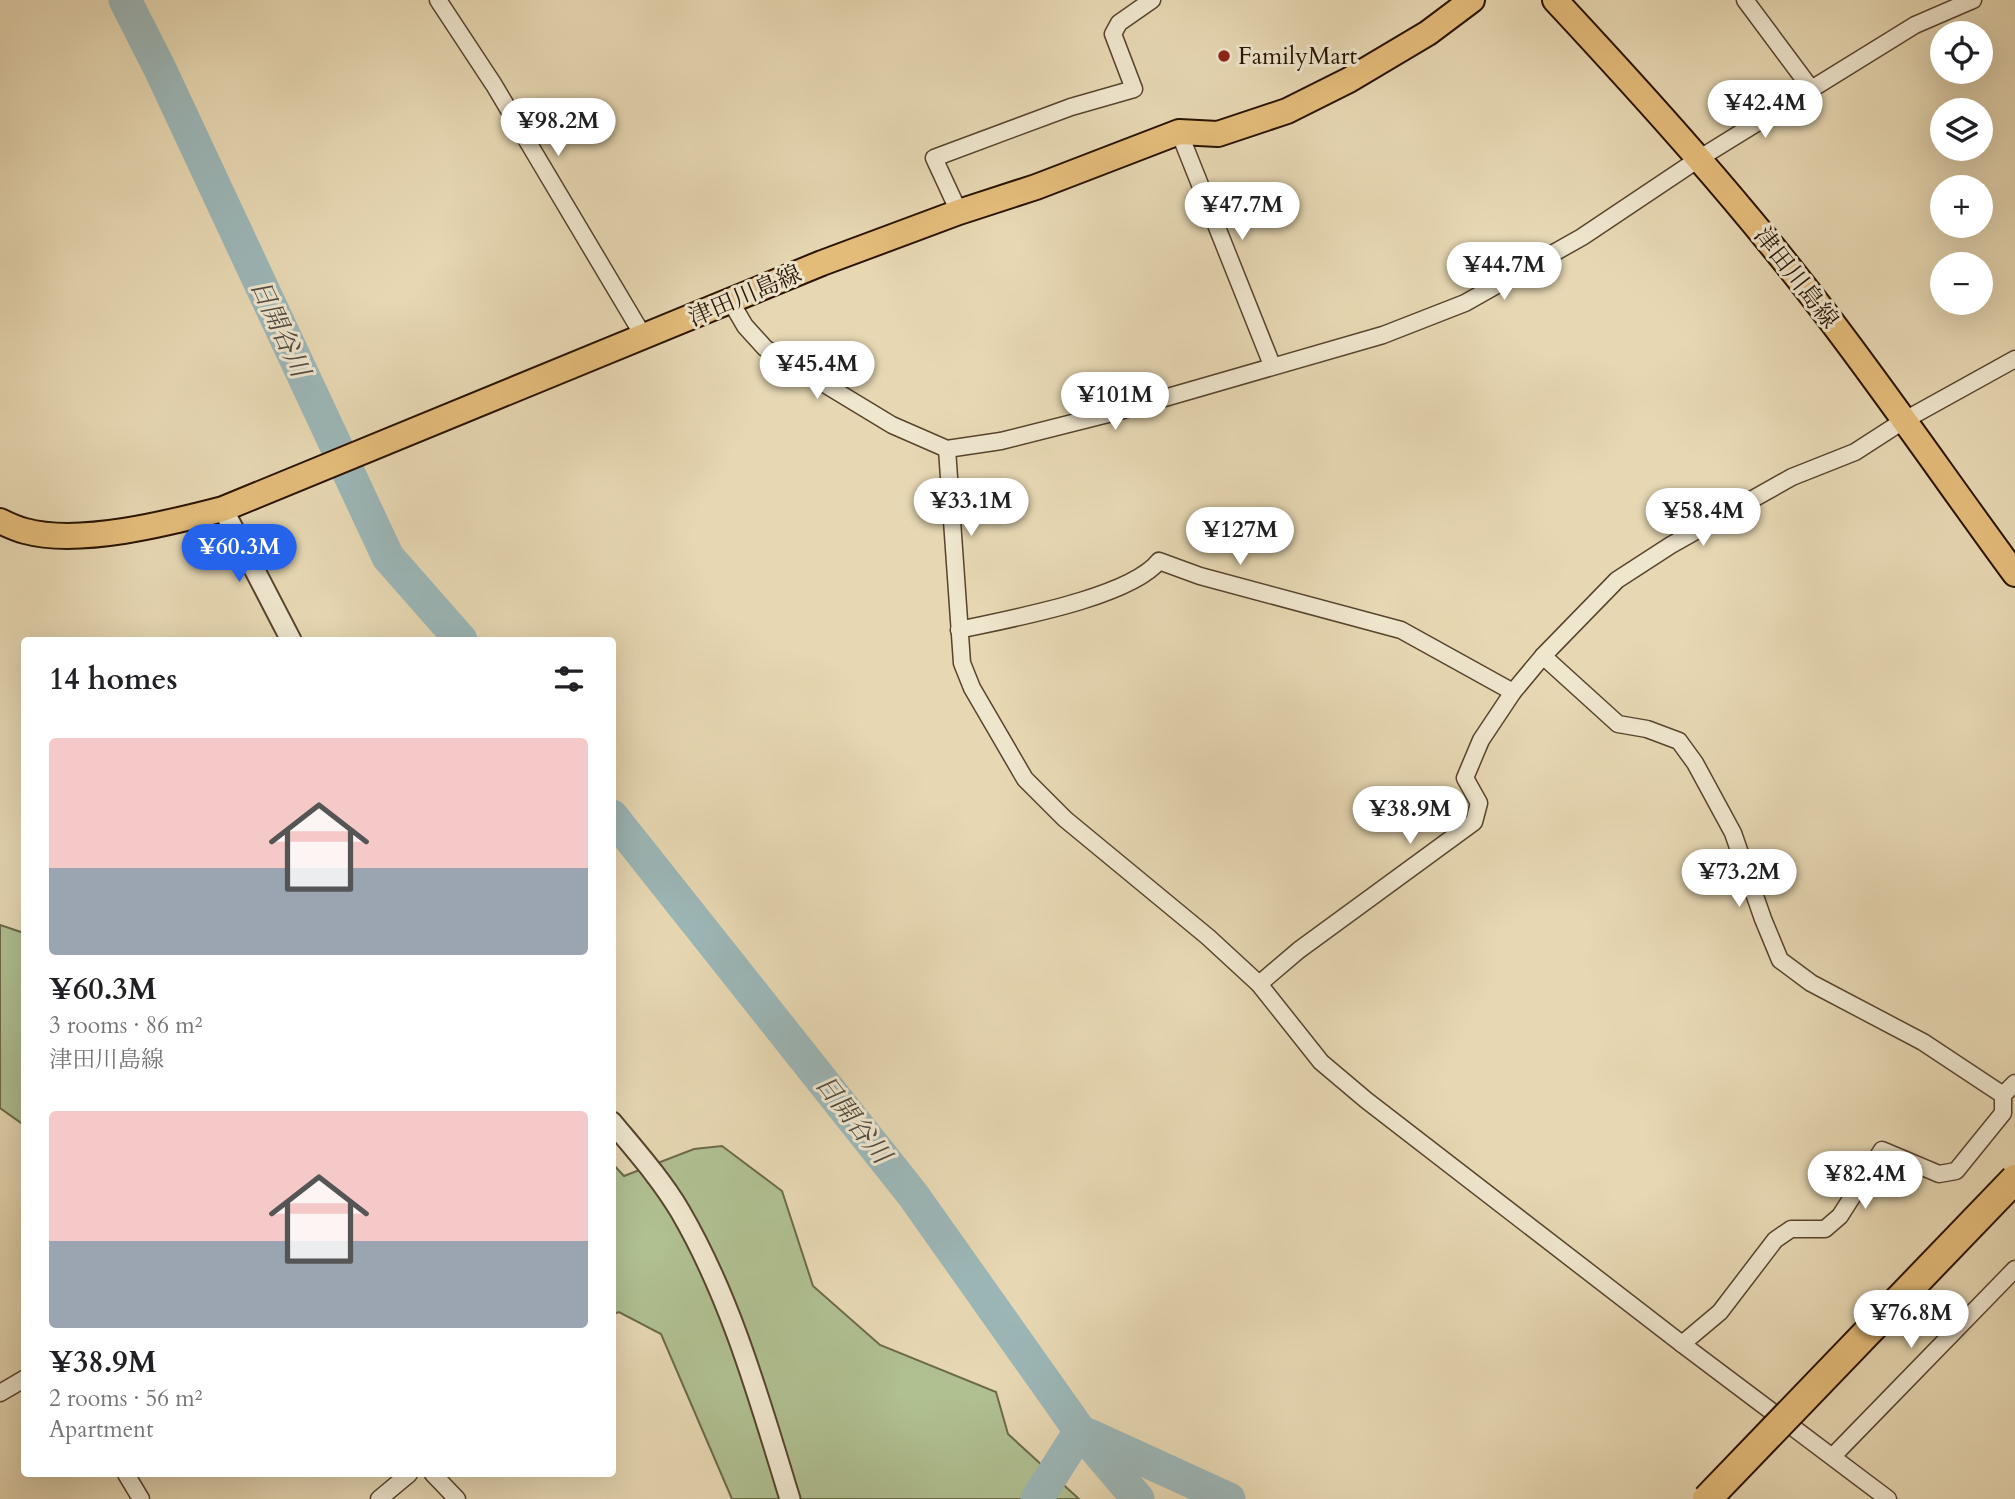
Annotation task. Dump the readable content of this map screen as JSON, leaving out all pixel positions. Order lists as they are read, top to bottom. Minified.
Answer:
{"streets":{"main road":["津田川島線"]},"water":["日開谷川"],"places":["FamilyMart"],"page":{"map_buttons":["+","−"],"price":["¥42.4M","¥98.2M","¥47.7M","¥44.7M","¥45.4M","¥101M","¥33.1M","¥58.4M","¥127M","¥60.3M","¥38.9M","¥73.2M","¥82.4M","¥76.8M"],"heading":"14 homes","list":[{"name":"¥60.3M","note":"3 rooms · 86 m² · 津田川島線"},{"name":"¥38.9M","note":"2 rooms · 56 m² · Apartment"}]}}
